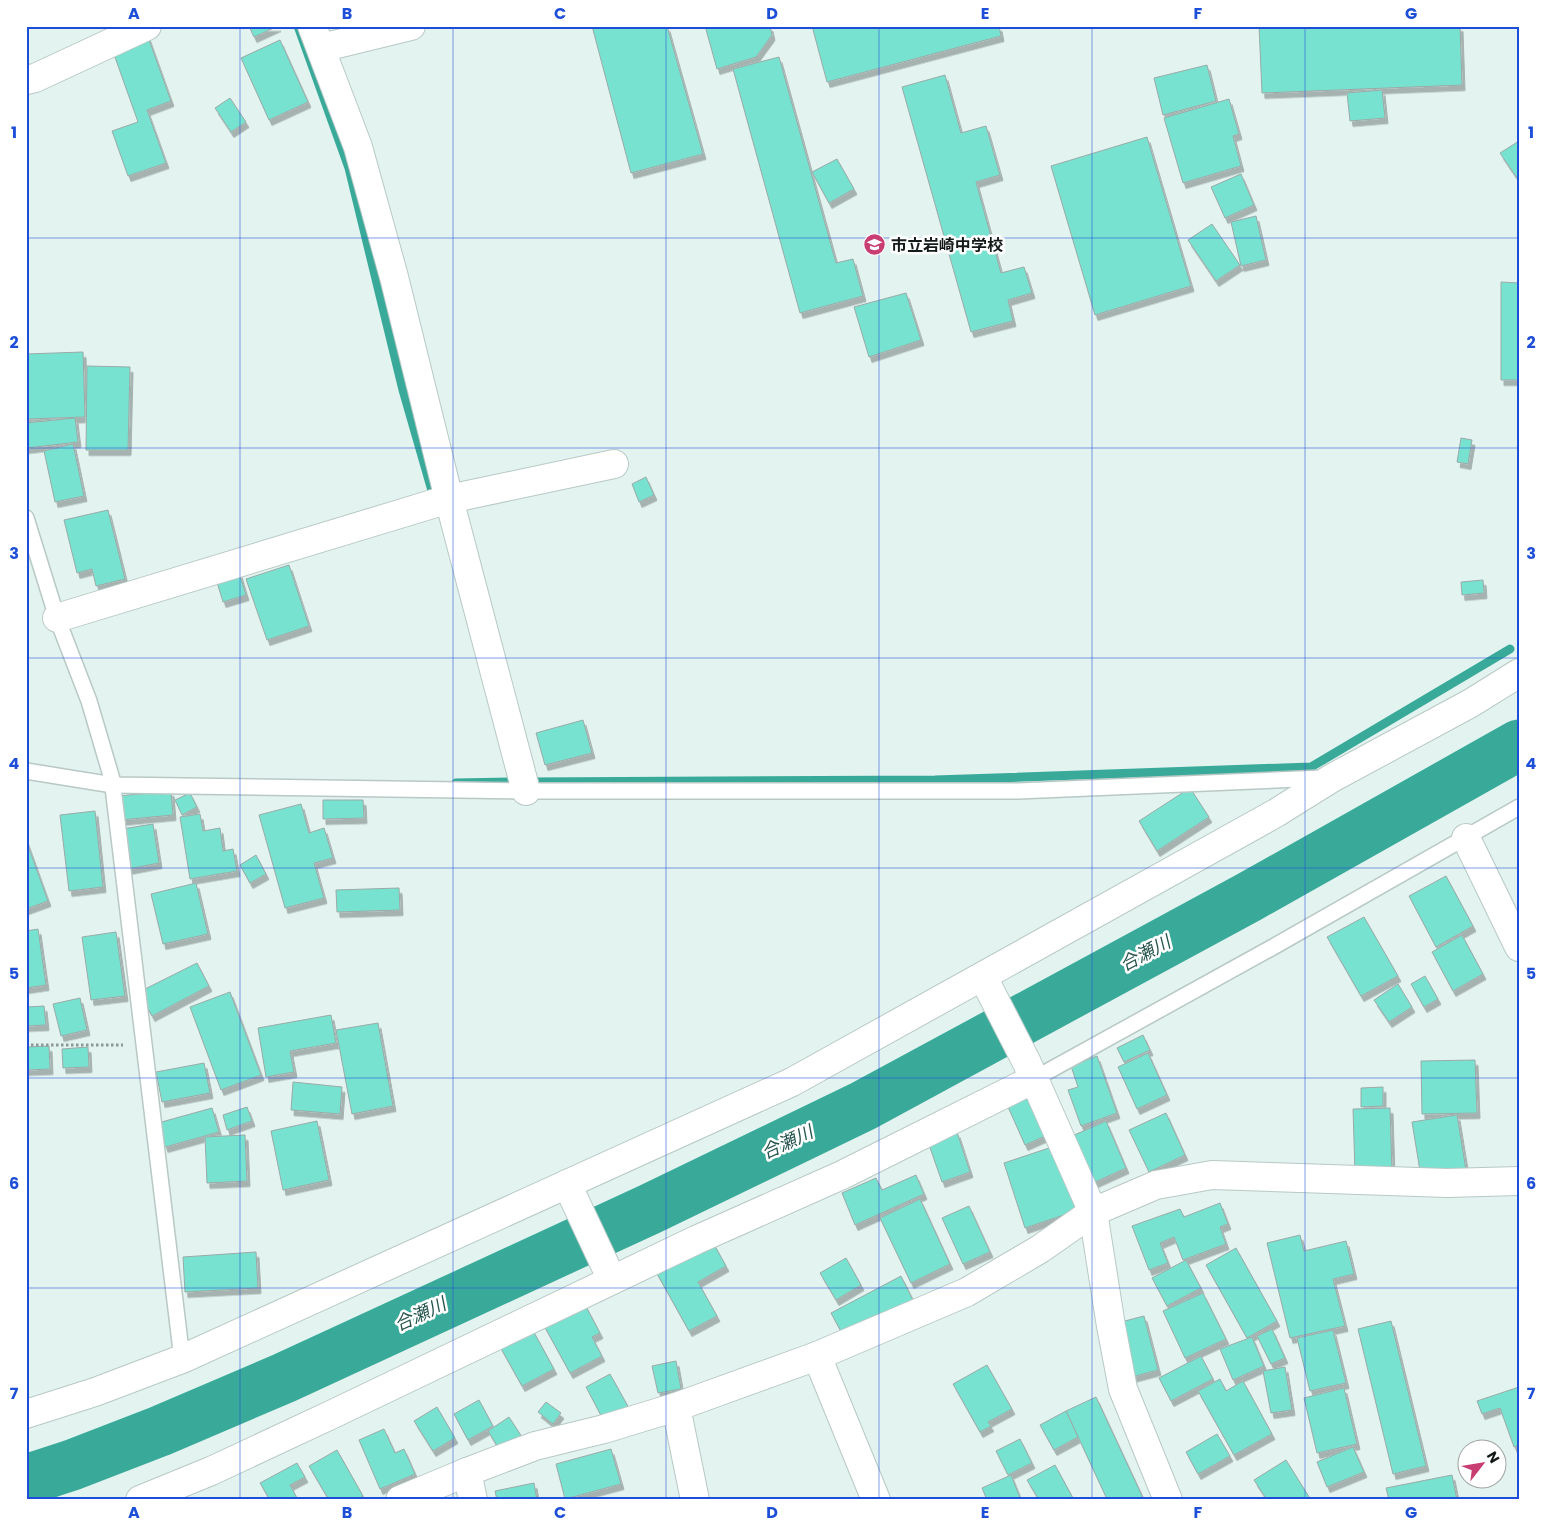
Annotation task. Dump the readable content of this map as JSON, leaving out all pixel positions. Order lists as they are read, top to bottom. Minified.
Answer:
{"water":["合瀬川"],"places":{"school or university":["市立岩崎中学校"]},"north":"top right","grid":{"columns":["A","B","C","D","E","F","G"],"rows":["1","2","3","4","5","6","7"]}}
